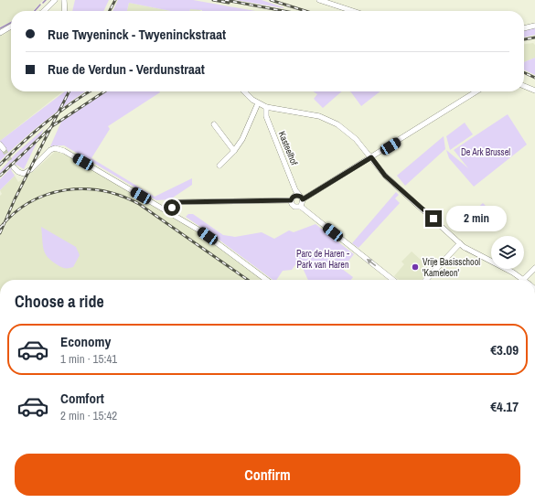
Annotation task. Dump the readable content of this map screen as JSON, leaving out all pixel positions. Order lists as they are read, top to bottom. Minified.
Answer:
{"streets":{"street":["Kasteelhof"]},"parks":["De Ark Brussel","Parc de Haren - Park van Haren"],"places":["Vrije Basisschool 'Kameleon'"],"page":{"banner":["Rue Twyeninck - Twyeninckstraat","Rue de Verdun - Verdunstraat"],"bubble":"2 min","heading":"Choose a ride","list":[{"name":"Economy","note":"1 min · 15:41","value":"€3.09"},{"name":"Comfort","note":"2 min · 15:42","value":"€4.17"}],"buttons":"Confirm"}}
